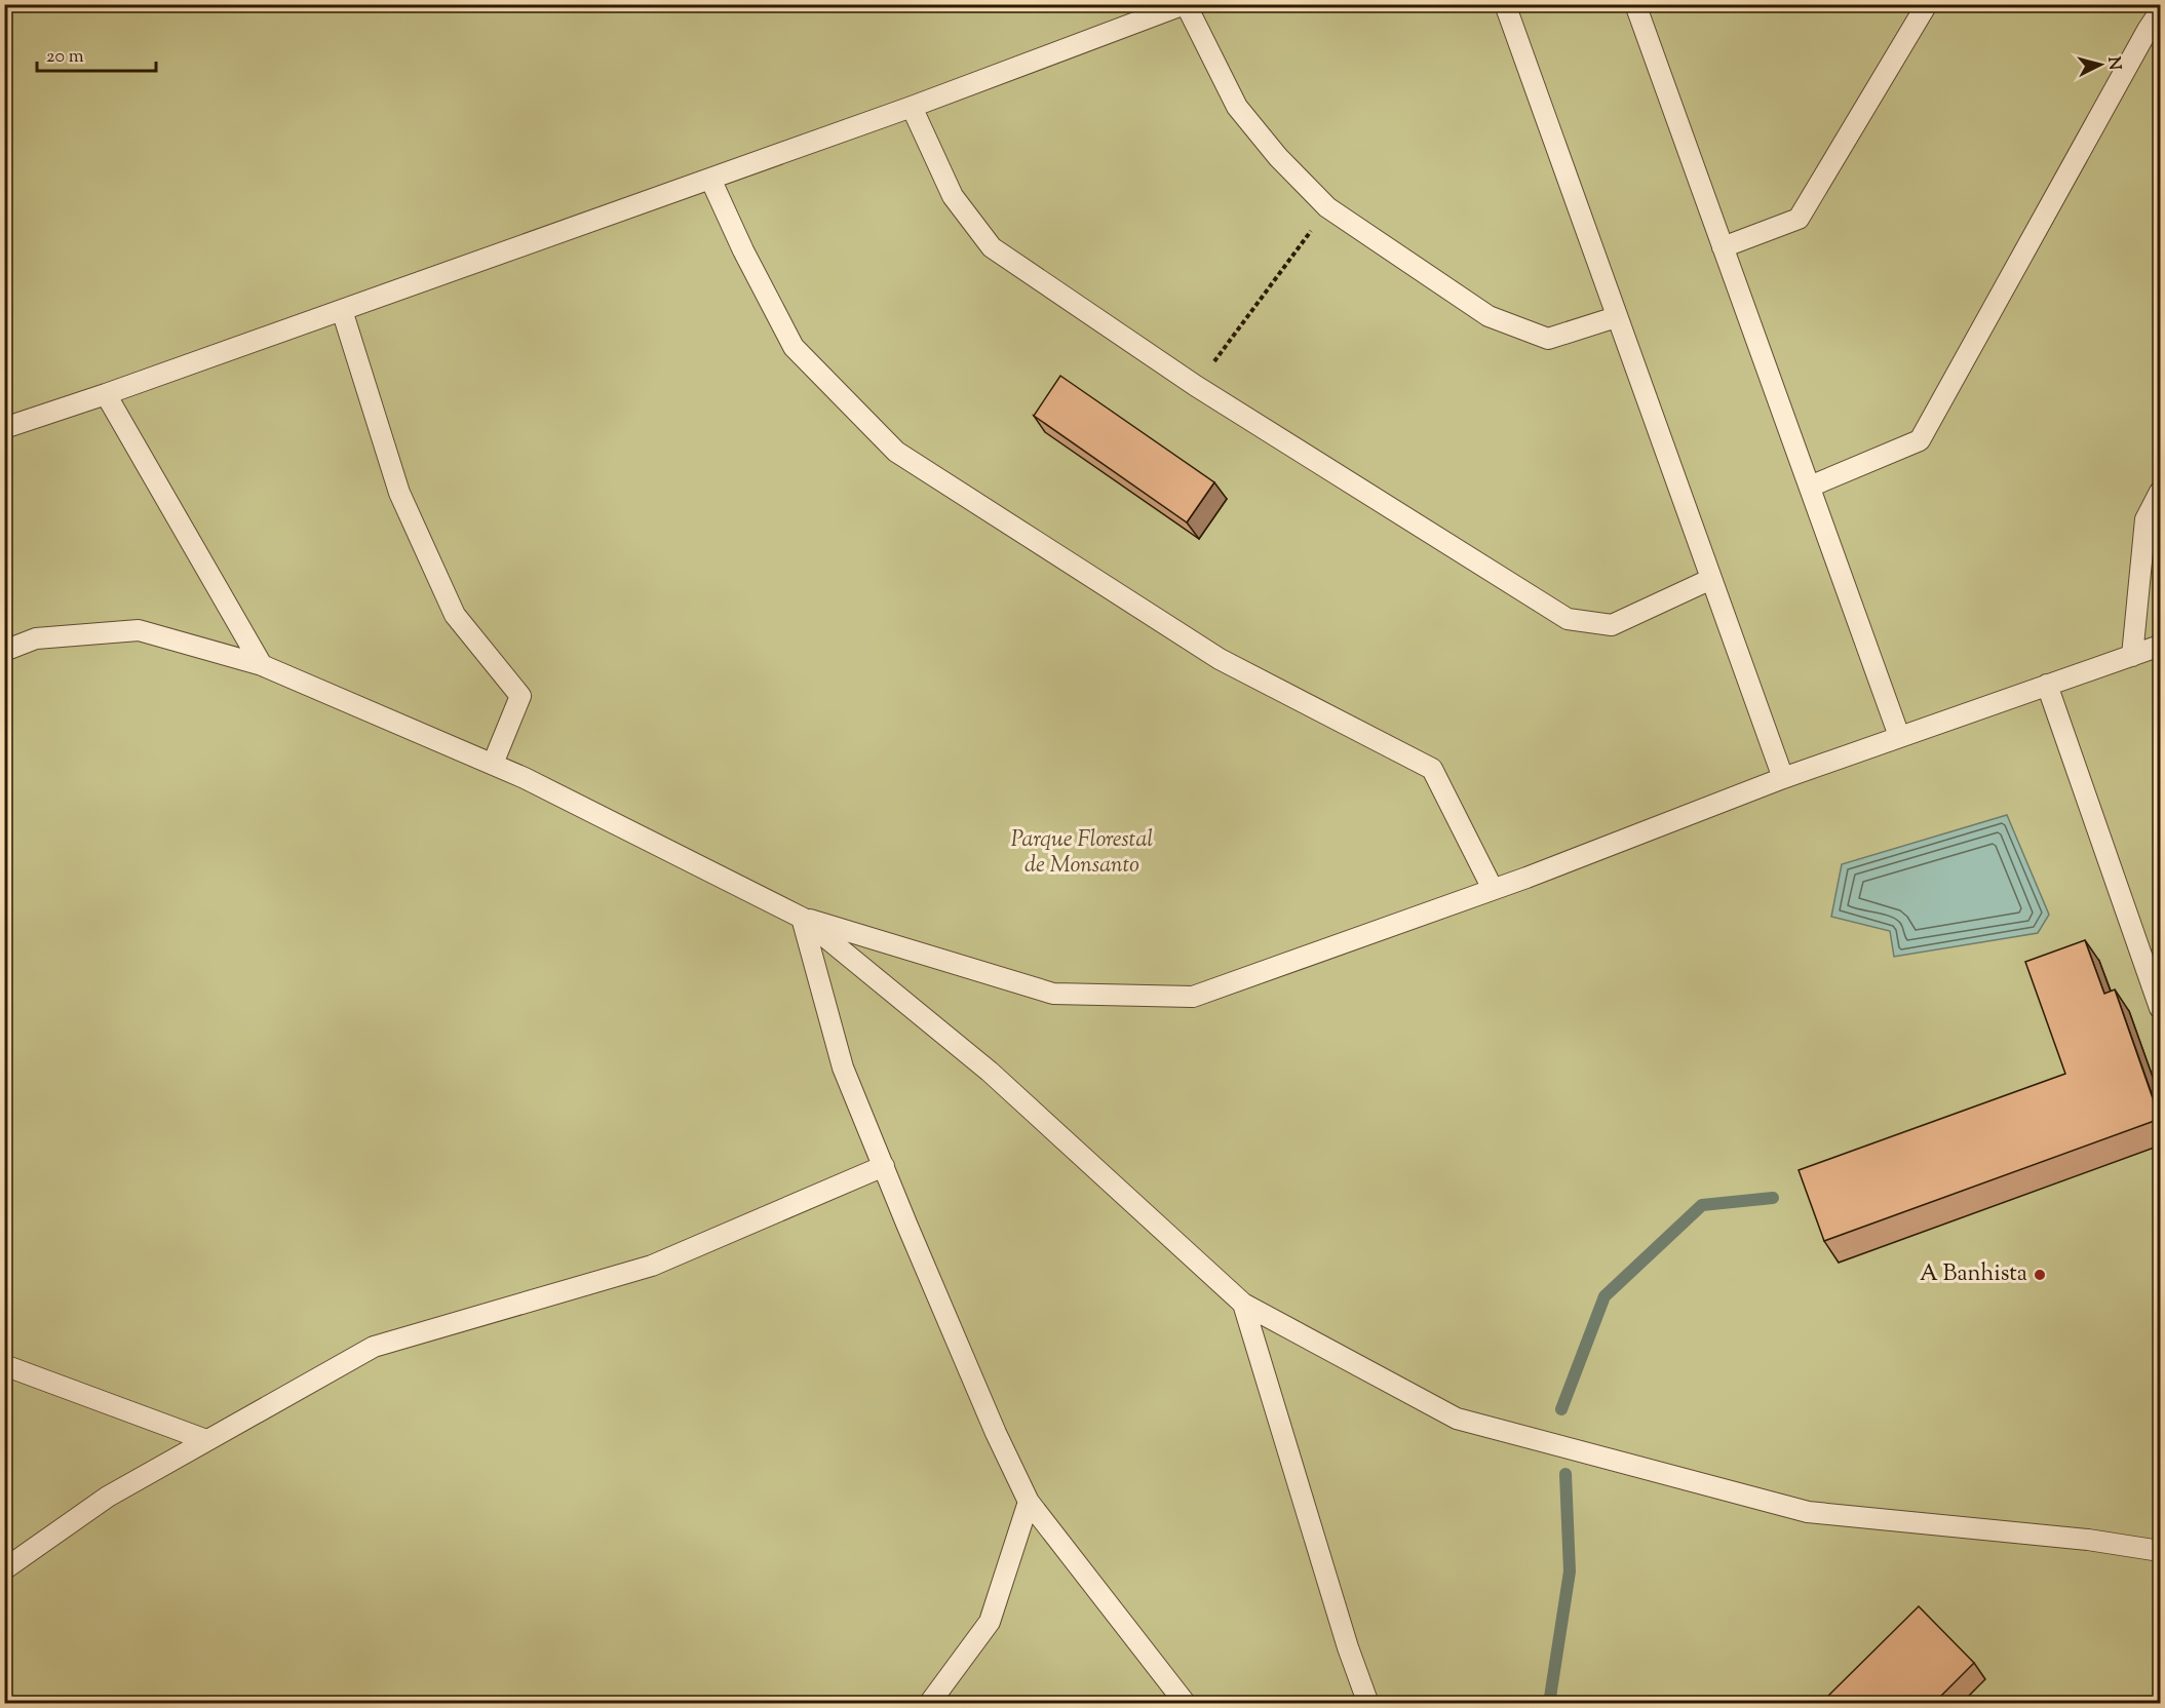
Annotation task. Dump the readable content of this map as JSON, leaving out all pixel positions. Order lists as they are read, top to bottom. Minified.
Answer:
{"parks":["Parque Florestal de Monsanto"],"places":["A Banhista"],"scale_bar":"20 m","north":"right"}
